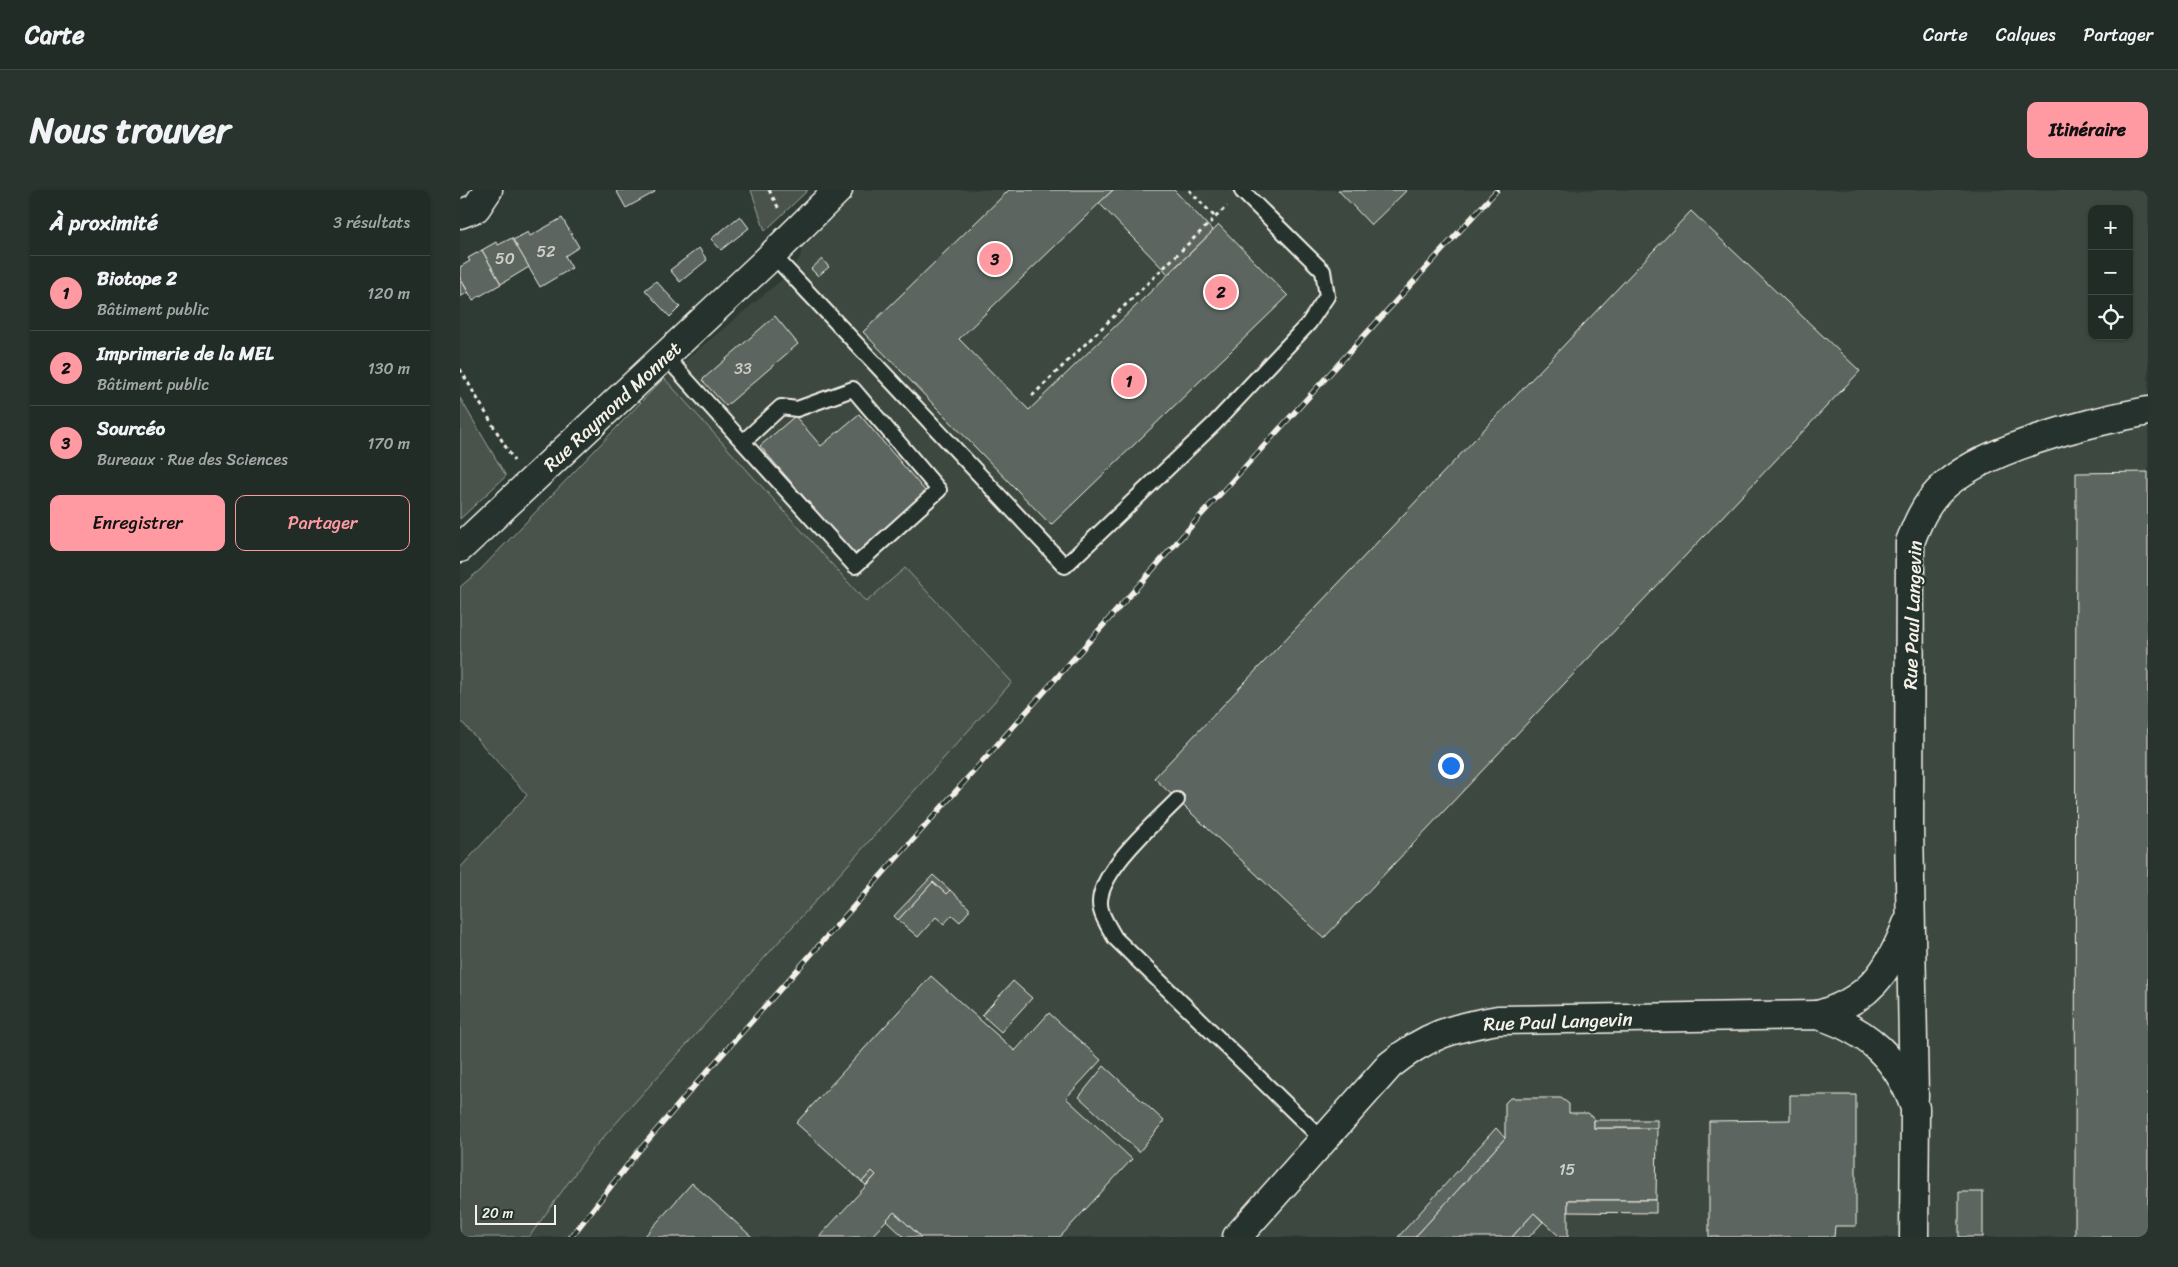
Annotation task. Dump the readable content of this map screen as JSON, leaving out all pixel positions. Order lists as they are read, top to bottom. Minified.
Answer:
{"streets":{"street":["Rue Raymond Monnet","Rue Paul Langevin"]},"house_numbers":["52","50","33","15"],"scale_bar":"20 m","page":{"header":"Carte","nav":["Carte","Calques","Partager"],"title":"Nous trouver","buttons":["Itinéraire",["Enregistrer","Partager"]],"heading":["À proximité","3 résultats"],"map_buttons":["+","−"],"pins":["3","2","1"],"list":[{"mark":"1","name":"Biotope 2","note":"Bâtiment public","value":"120 m"},{"mark":"2","name":"Imprimerie de la MEL","note":"Bâtiment public","value":"130 m"},{"mark":"3","name":"Sourcéo","note":"Bureaux · Rue des Sciences","value":"170 m"}],"scale":"20 m"}}
